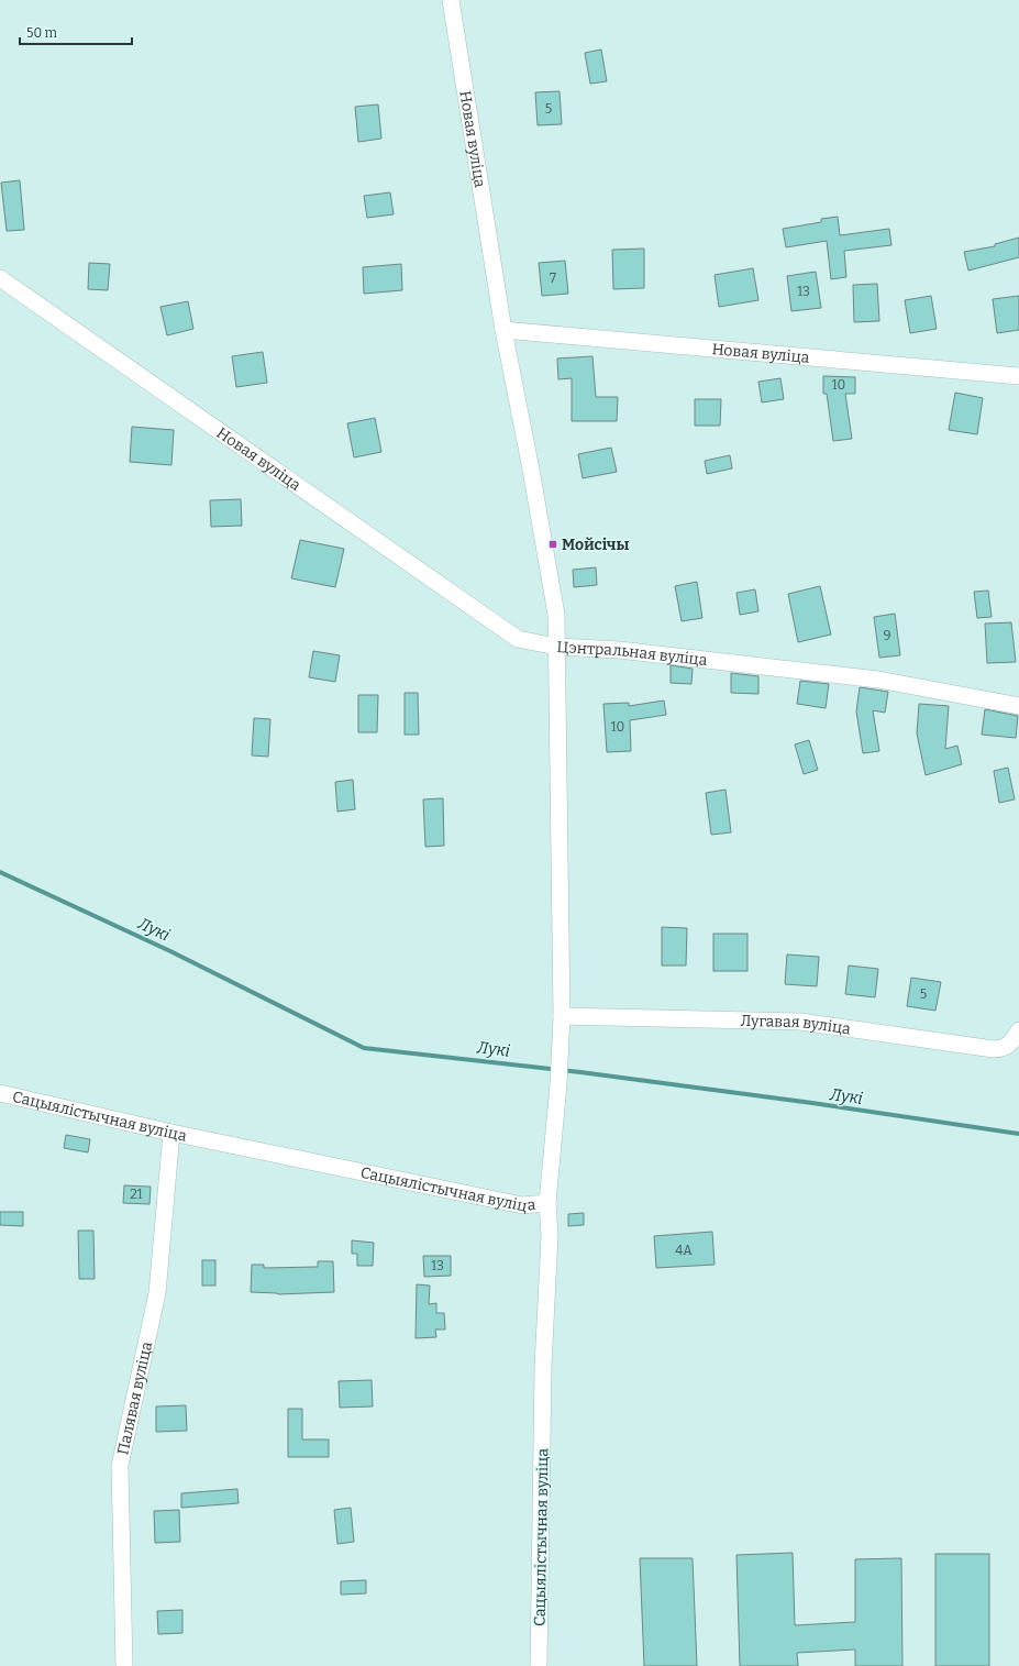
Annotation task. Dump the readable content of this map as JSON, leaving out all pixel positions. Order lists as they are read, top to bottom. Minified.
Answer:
{"streets":{"street":["Новая вуліца","Цэнтральная вуліца","Лугавая вуліца","Сацыялістычная вуліца","Палявая вуліца"]},"crossings":[["Новая вуліца","Цэнтральная вуліца"],["Цэнтральная вуліца","Лугавая вуліца"],["Цэнтральная вуліца","Сацыялістычная вуліца"],["Сацыялістычная вуліца","Палявая вуліца"]],"water":["Лукі"],"places":{"transit":["Мойсічы"]},"house_numbers":["5","7","13","10","9","10","5","21","4А","13"],"scale_bar":"50 m"}
